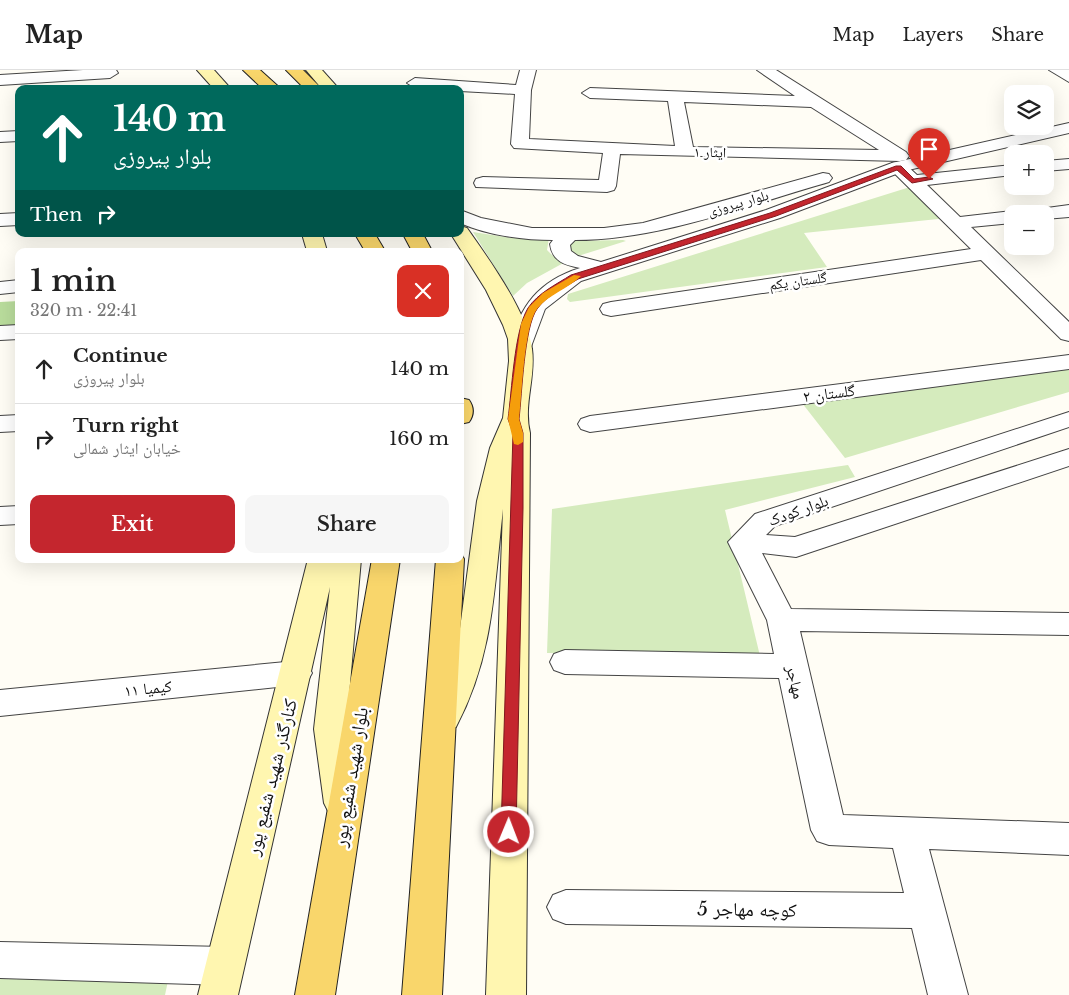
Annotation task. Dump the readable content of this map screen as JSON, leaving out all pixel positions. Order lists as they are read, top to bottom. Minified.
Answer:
{"streets":{"main road":["کنارگذر شهید شفیع پور","بلوار شهید شفیع پور"],"street":["ایثار ۱","بلوار پیروزی","گلستان یکم","گلستان ۲","بلوار کودک","مهاجر","کیمیا ۱۱","کوچه مهاجر 5"]},"crossings":[["ایثار ۱","بلوار پیروزی"],["بلوار کودک","مهاجر"],["کیمیا ۱۱","کنارگذر شهید شفیع پور"]],"page":{"header":"Map","nav":["Map","Layers","Share"],"map_buttons":["+","−"],"turn":["140 m","بلوار پیروزی"],"then":"Then","heading":["1 min","320 m · 22:41"],"list":[{"name":"Continue","note":"بلوار پیروزی","value":"140 m"},{"name":"Turn right","note":"خیابان ایثار شمالی","value":"160 m"}],"buttons":["Exit","Share"]}}
